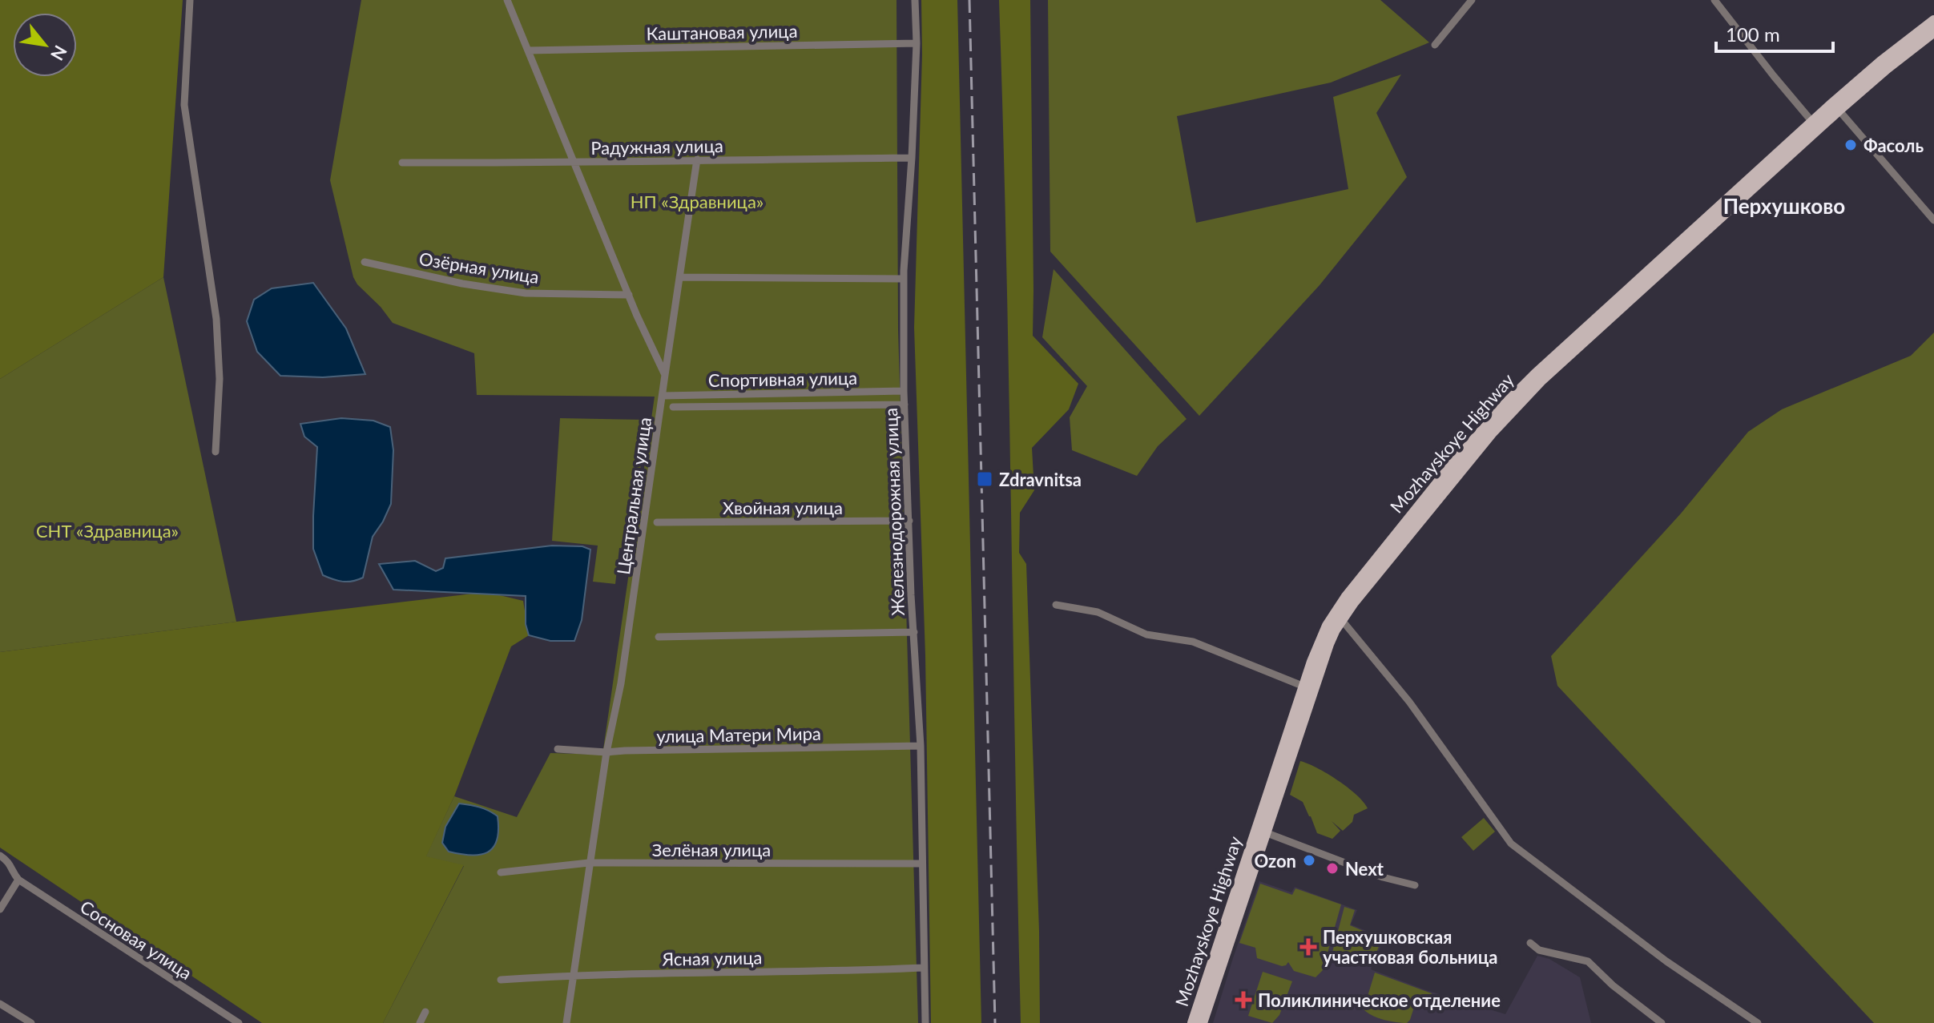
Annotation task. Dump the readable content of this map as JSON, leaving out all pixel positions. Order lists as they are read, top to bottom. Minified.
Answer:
{"streets":{"main road":["Mozhayskoye Highway"],"street":["Каштановая улица","Радужная улица","Озёрная улица","Спортивная улица","Центральная улица","Хвойная улица","Железнодорожная улица","улица Матери Мира","Зелёная улица","Сосновая улица","Ясная улица"]},"crossings":[["Каштановая улица","Железнодорожная улица"],["Радужная улица","Центральная улица"],["Радужная улица","Железнодорожная улица"],["Спортивная улица","Центральная улица"],["Спортивная улица","Железнодорожная улица"],["Центральная улица","улица Матери Мира"],["Центральная улица","Зелёная улица"],["Центральная улица","Ясная улица"],["Хвойная улица","Железнодорожная улица"],["Железнодорожная улица","улица Матери Мира"],["Железнодорожная улица","Зелёная улица"],["Железнодорожная улица","Ясная улица"]],"districts":["Перхушково"],"parks":["НП «Здравница»","СНТ «Здравница»"],"places":{"other":["Фасоль","Ozon","Next"],"transit":["Zdravnitsa"],"health":["Перхушковская участковая больница","Поликлиническое отделение"]},"scale_bar":"100 m","north":"bottom right"}
